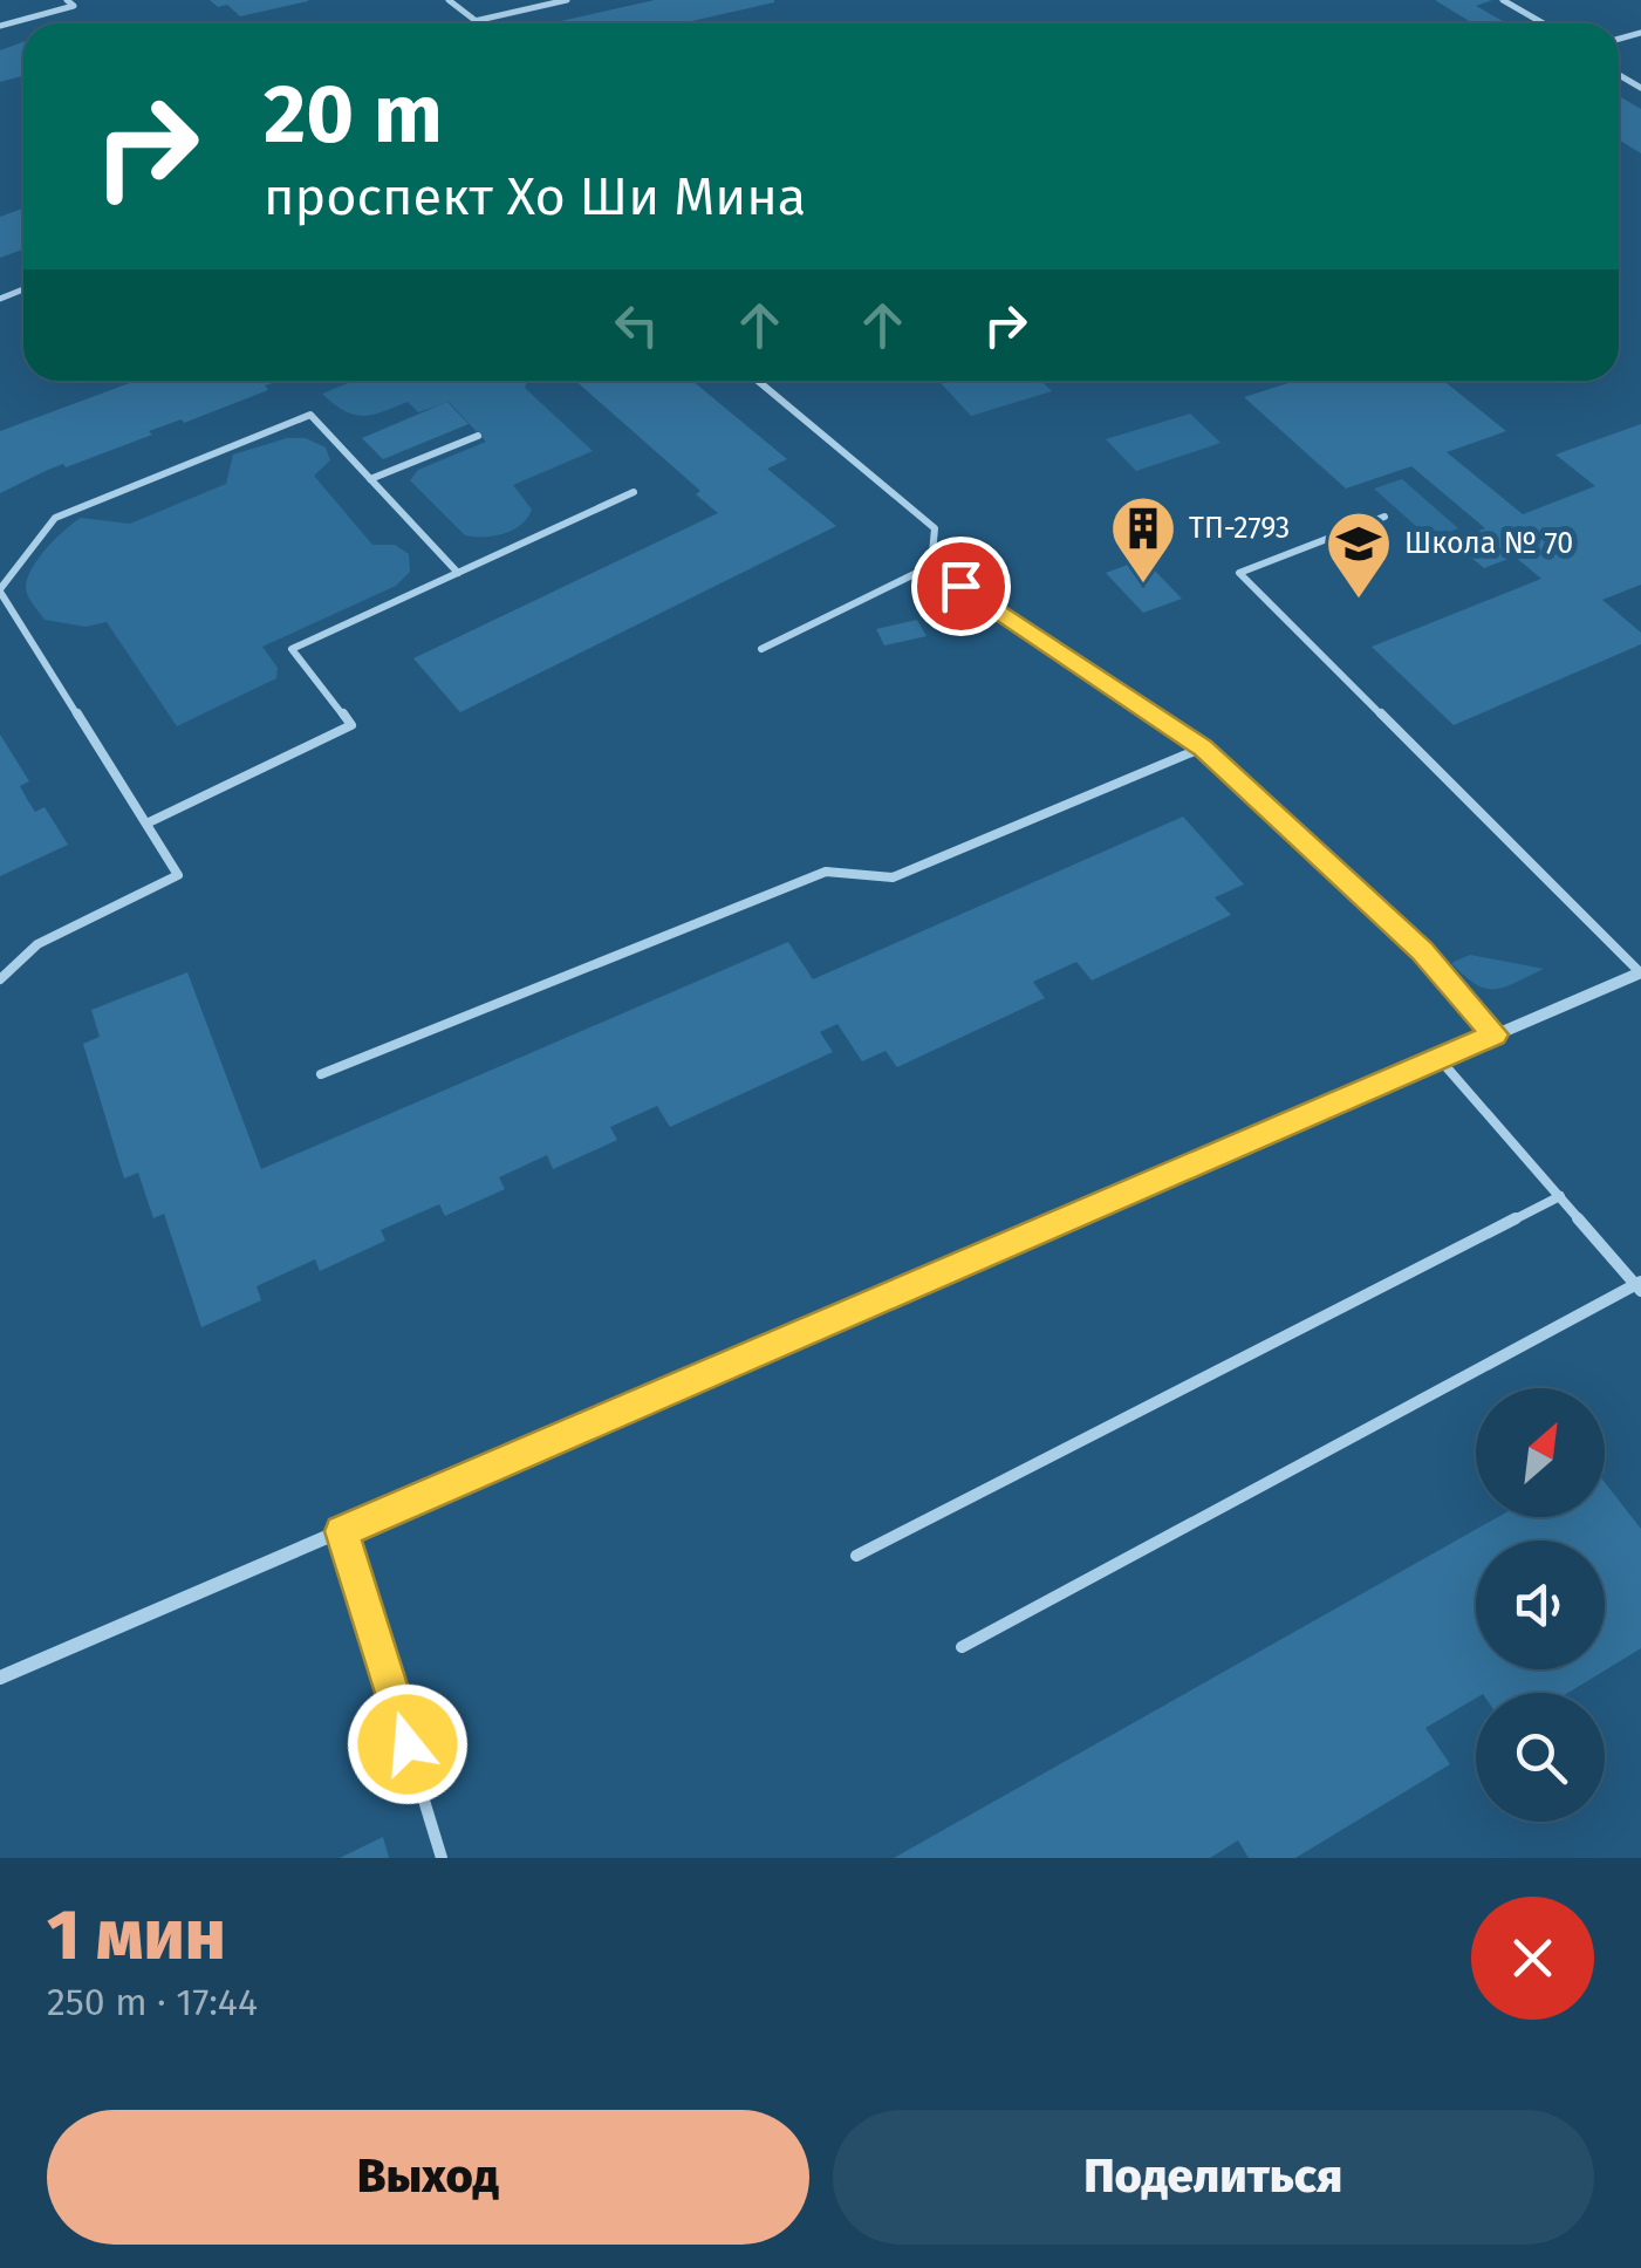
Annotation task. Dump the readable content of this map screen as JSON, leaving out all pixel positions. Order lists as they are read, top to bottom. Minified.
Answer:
{"places":{"building":["ТП-2793"],"school or university":["Школа № 70"]},"north":"top right","page":{"turn":["20 m","проспект Хо Ши Мина"],"heading":["1 мин","250 m · 17:44"],"buttons":["Выход","Поделиться"]}}
